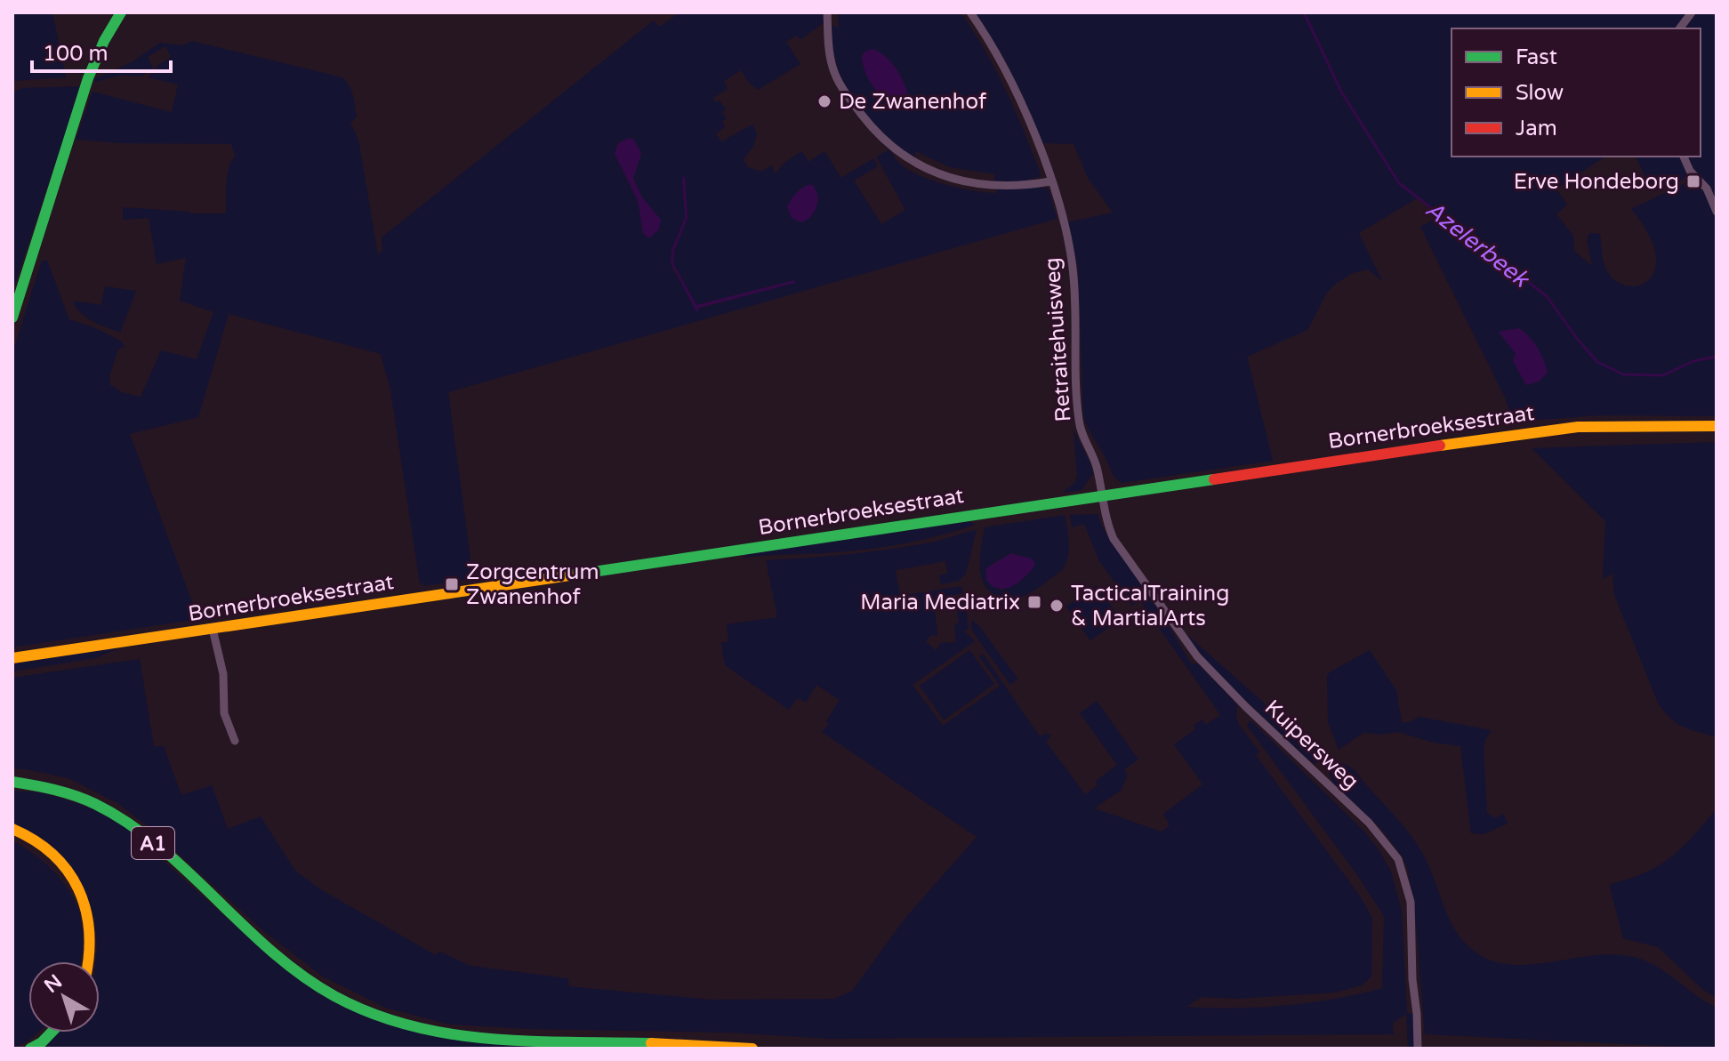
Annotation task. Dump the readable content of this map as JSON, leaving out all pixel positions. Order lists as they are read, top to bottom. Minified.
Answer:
{"streets":{"main road":["Bornerbroeksestraat","A1"],"street":["Retraitehuisweg","Kuipersweg"]},"crossings":[["Retraitehuisweg","Bornerbroeksestraat"],["Retraitehuisweg","Kuipersweg"],["Bornerbroeksestraat","Kuipersweg"]],"water":["Azelerbeek"],"places":{"other":["De Zwanenhof","TacticalTraining & MartialArts"],"transit":["Erve Hondeborg","Zorgcentrum Zwanenhof","Maria Mediatrix"]},"legend":["Fast","Slow","Jam"],"scale_bar":"100 m","north":"top left"}
